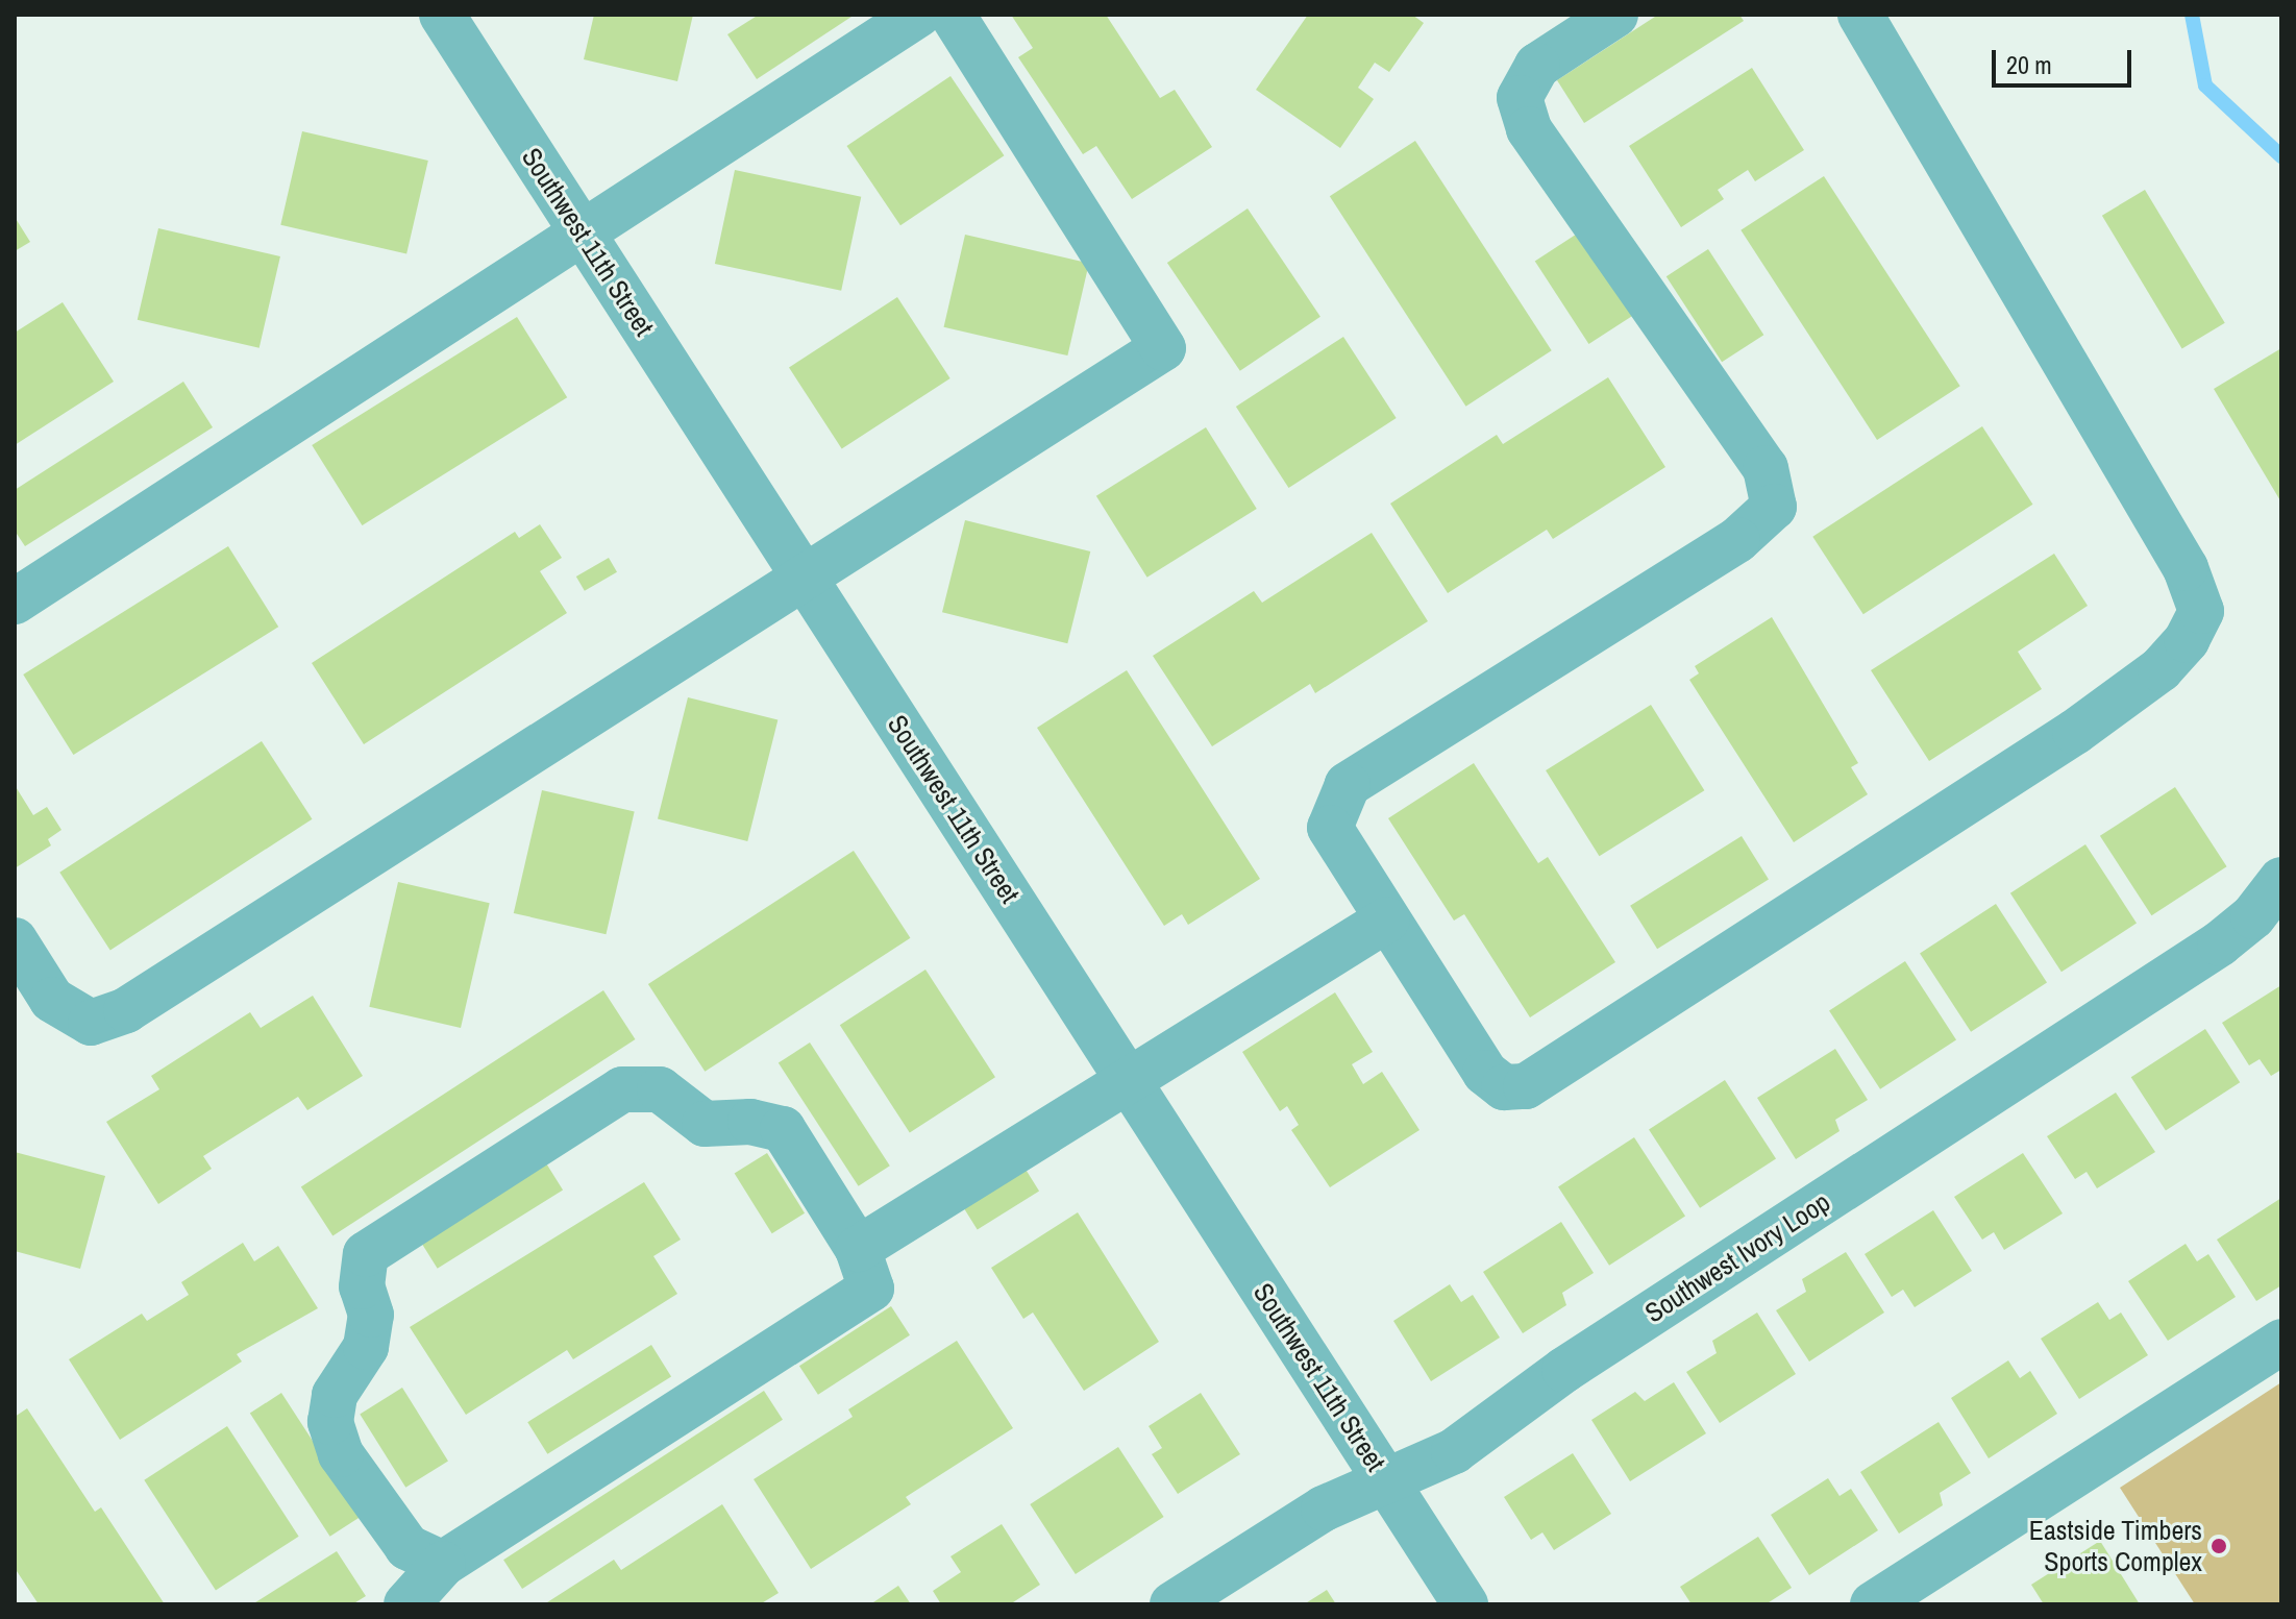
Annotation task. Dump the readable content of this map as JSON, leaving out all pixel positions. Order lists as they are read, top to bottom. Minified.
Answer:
{"streets":{"street":["Southwest 11th Street","Southwest Ivory Loop"]},"crossings":[["Southwest 11th Street","Southwest Ivory Loop"]],"places":["Eastside Timbers Sports Complex"],"scale_bar":"20 m"}
